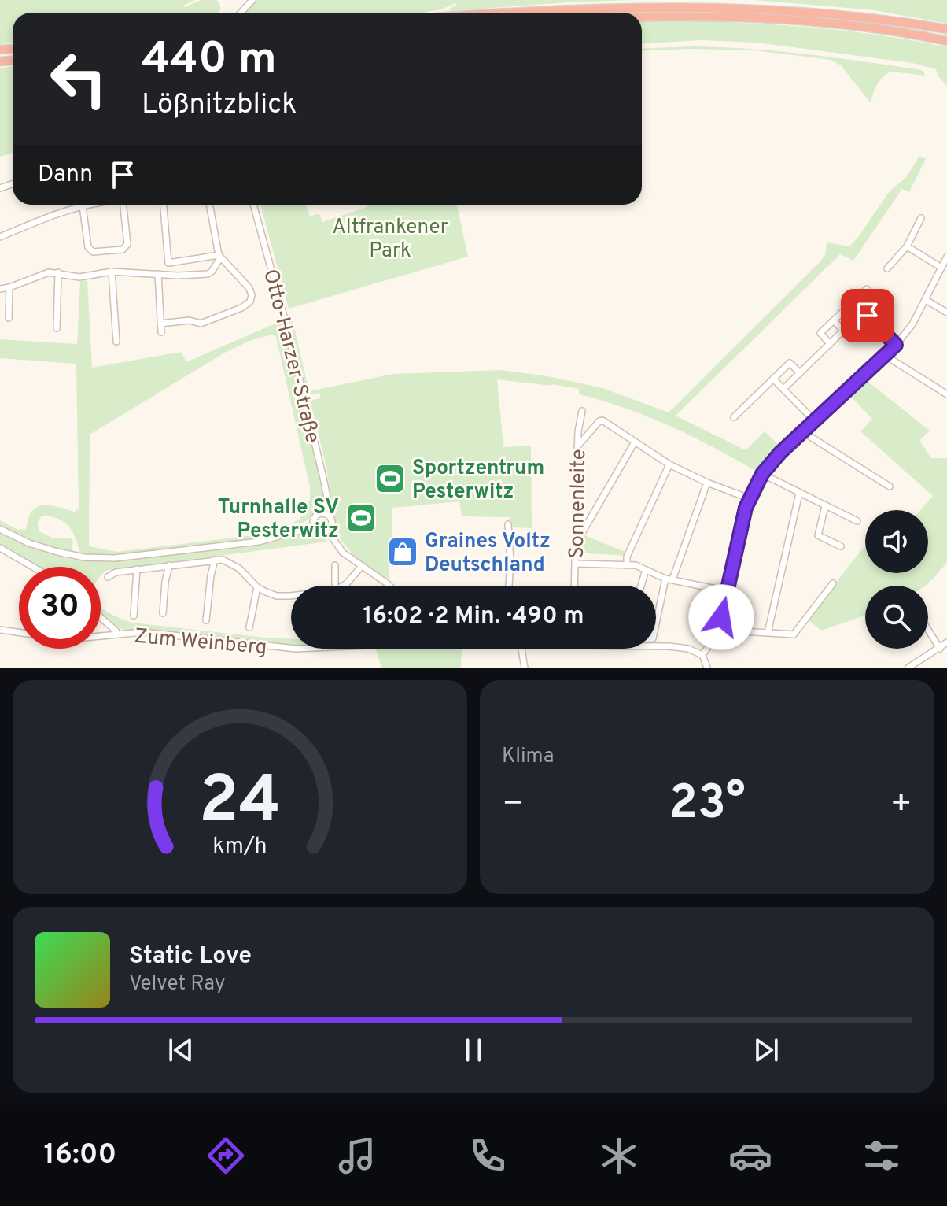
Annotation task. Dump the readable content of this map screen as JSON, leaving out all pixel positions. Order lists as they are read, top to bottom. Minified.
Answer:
{"streets":{"street":["Otto-Harzer-Straße","Sonnenleite","Zum Weinberg"]},"parks":["Altfrankener Park"],"places":{"sports":["Sportzentrum Pesterwitz","Turnhalle SV Pesterwitz"],"shop":["Graines Voltz Deutschland"]},"page":{"turn":["440 m","Lößnitzblick"],"then":"Dann","limit":"30","trip":"16:02 · 2 Min. · 490 m","tile":"Klima","heat":["−","23°","+"],"song":["Static Love","Velvet Ray"],"tabs":"16:00","gauge":["24","km/h"]}}
